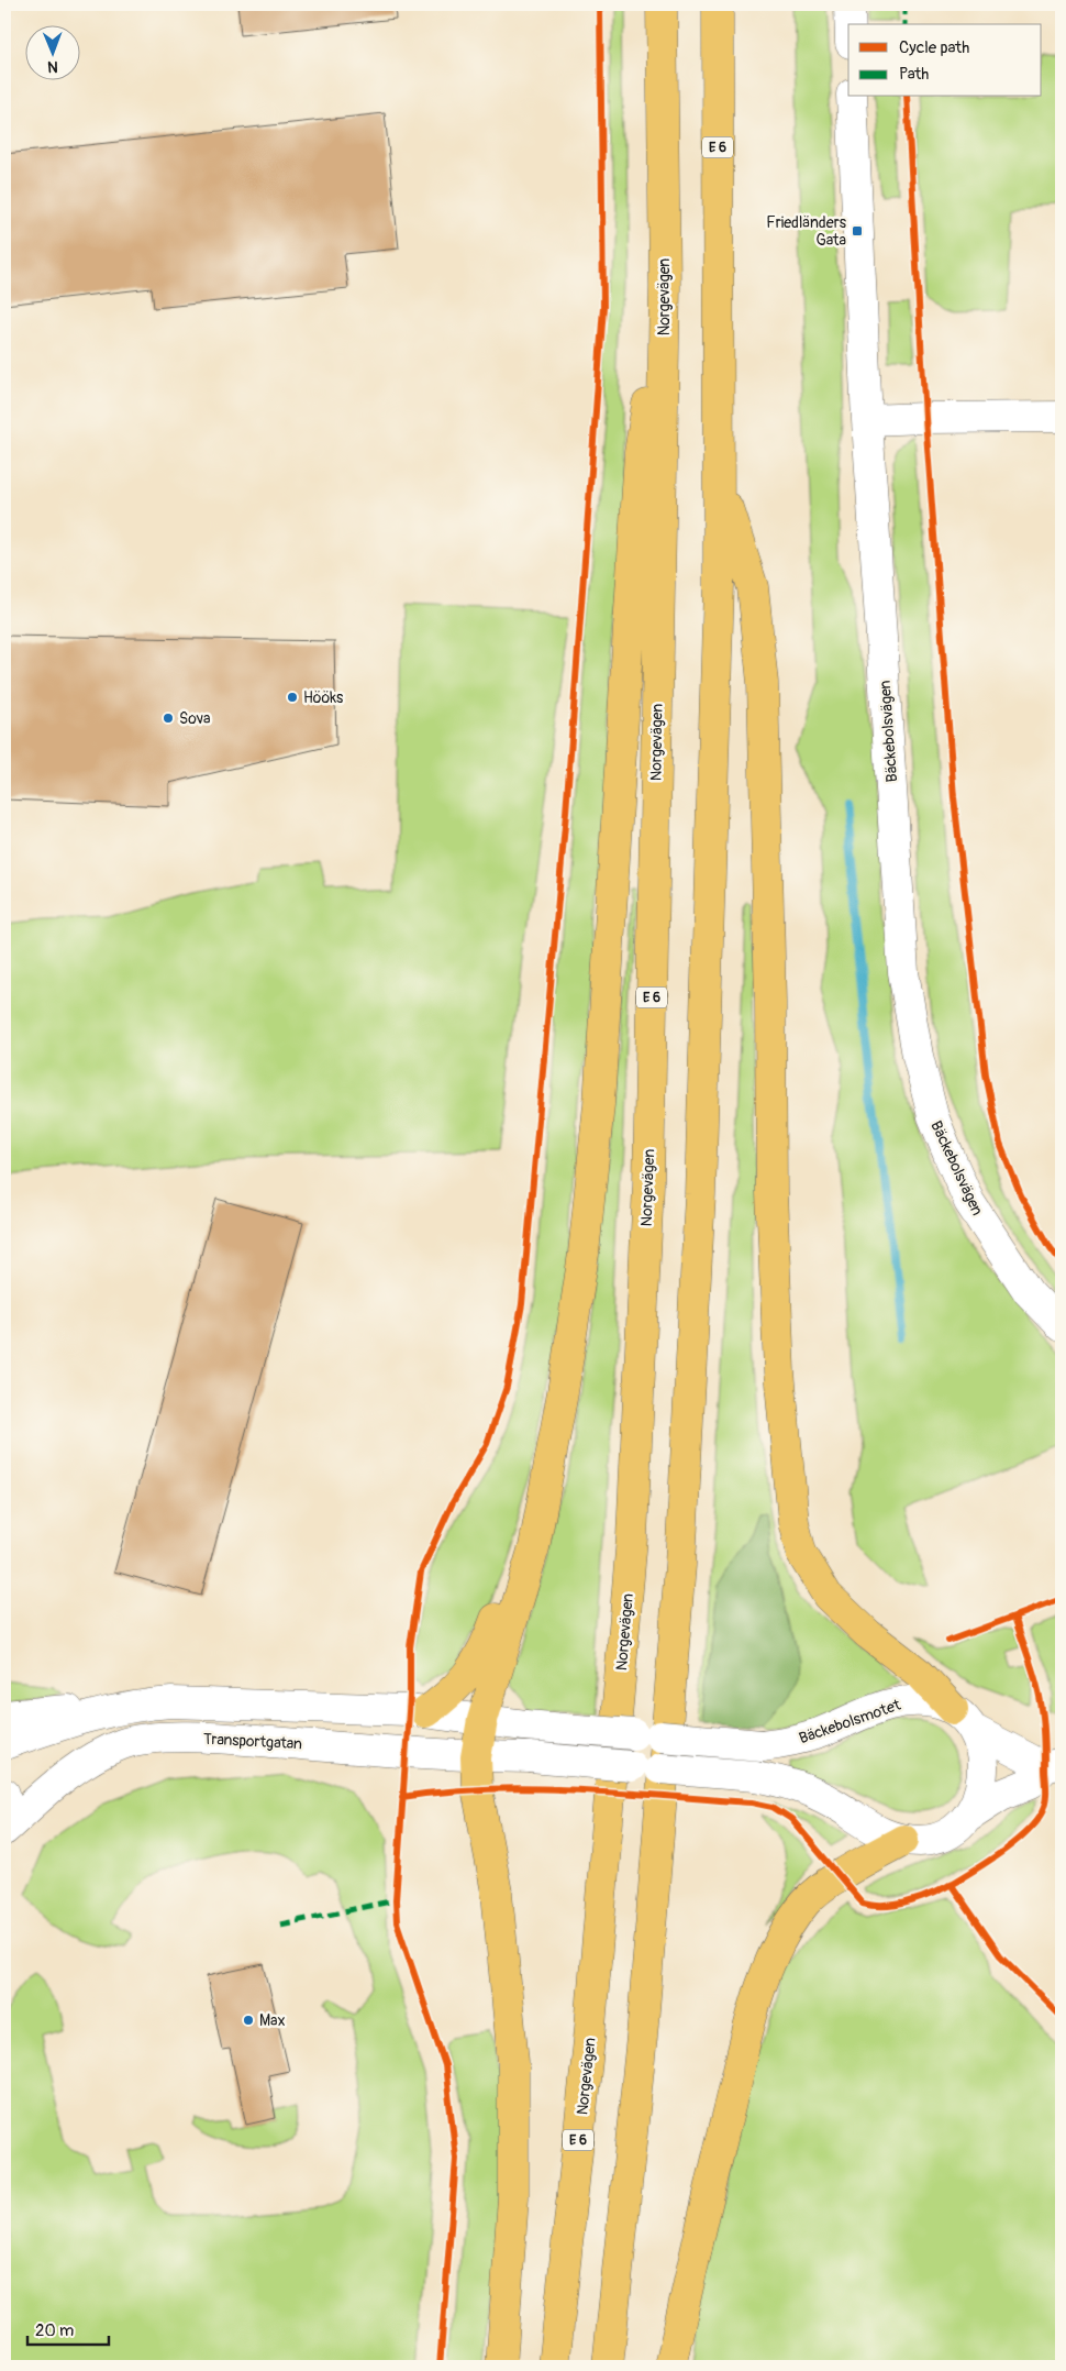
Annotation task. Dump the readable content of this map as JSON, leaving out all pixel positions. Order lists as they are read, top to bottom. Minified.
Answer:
{"streets":{"highway":["E 6","Norgevägen"],"street":["Bäckebolsvägen","Bäckebolsmotet","Transportgatan"]},"places":{"transit":["Friedländers Gata"],"other":["Hööks","Sova","Max"]},"legend":["Cycle path","Path"],"scale_bar":"20 m","north":"bottom"}
